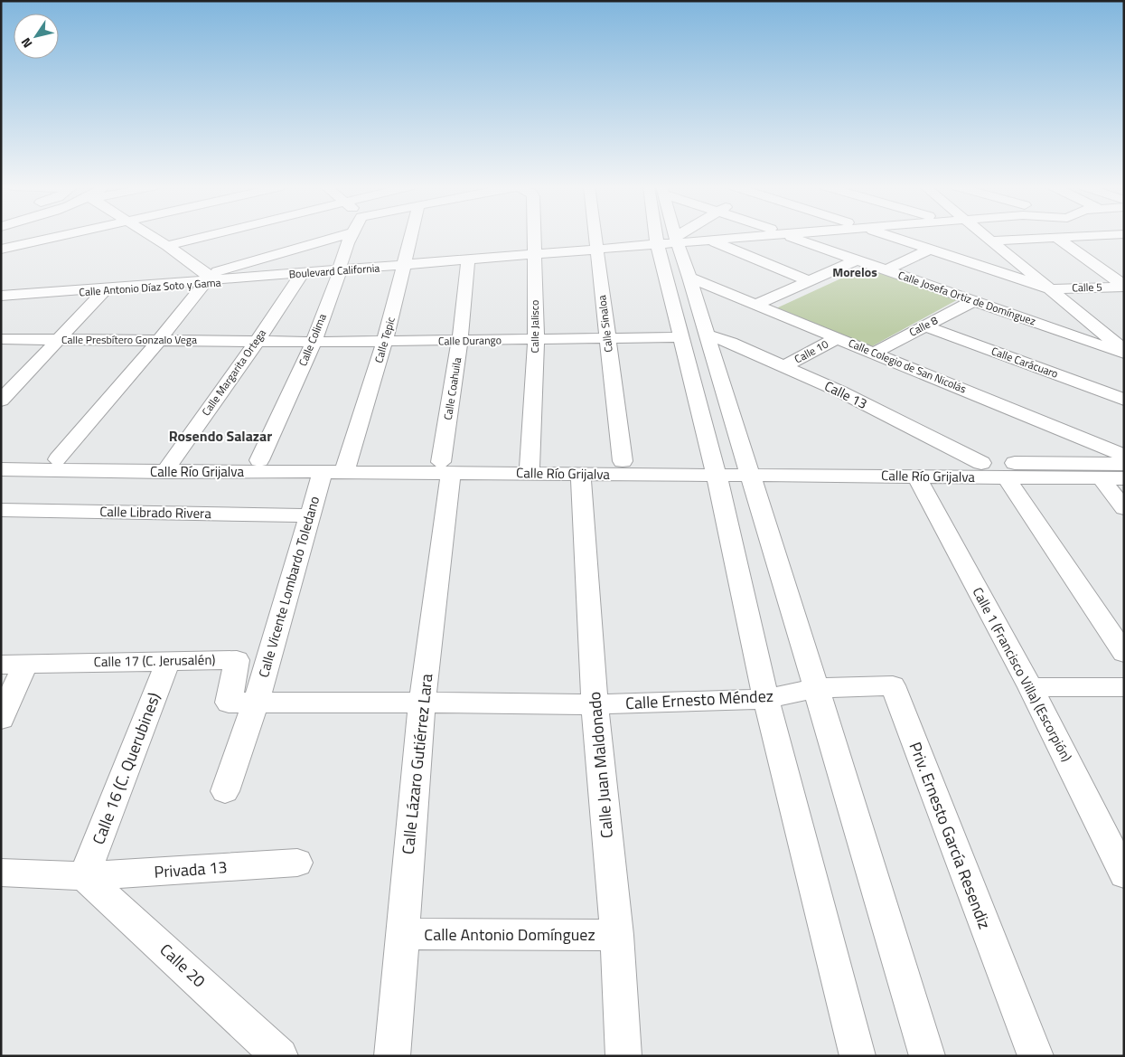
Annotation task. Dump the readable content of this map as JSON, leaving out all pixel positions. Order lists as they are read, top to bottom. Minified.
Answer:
{"streets":{"street":["Boulevard California","Calle Antonio Díaz Soto y Gama","Calle 5","Calle Josefa Ortiz de Domínguez","Calle Sinaloa","Calle Jalisco","Calle 8","Calle Presbítero Gonzalo Vega","Calle Colima","Calle Tepic","Calle Durango","Calle 10","Calle Carácuaro","Calle Colegio de San Nicolás","Calle Margarita Ortega","Calle Coahuila","Calle 13","Calle Río Grijalva","Calle Librado Rivera","Calle Vicente Lombardo Toledano","Calle 17 (C. Jerusalén)","Calle 1 (Francisco Villa) (Escorpión)","Calle Ernesto Méndez","Calle Lázaro Gutiérrez Lara","Calle Juan Maldonado","Calle 16 (C. Querubines)","Priv. Ernesto García Resendiz","Privada 13","Calle Antonio Domínguez","Calle 20"]},"crossings":[["Boulevard California","Calle Antonio Díaz Soto y Gama"],["Boulevard California","Calle Sinaloa"],["Boulevard California","Calle Jalisco"],["Boulevard California","Calle Colima"],["Boulevard California","Calle Tepic"],["Boulevard California","Calle Margarita Ortega"],["Boulevard California","Calle Coahuila"],["Calle Antonio Díaz Soto y Gama","Calle Margarita Ortega"],["Calle Josefa Ortiz de Domínguez","Calle 8"],["Calle Sinaloa","Calle Durango"],["Calle Sinaloa","Calle Río Grijalva"],["Calle Jalisco","Calle Durango"],["Calle Jalisco","Calle Río Grijalva"],["Calle 8","Calle Carácuaro"],["Calle 8","Calle Colegio de San Nicolás"],["Calle Presbítero Gonzalo Vega","Calle Durango"],["Calle Presbítero Gonzalo Vega","Calle Margarita Ortega"],["Calle Colima","Calle Durango"],["Calle Colima","Calle Río Grijalva"],["Calle Tepic","Calle Durango"],["Calle Tepic","Calle Río Grijalva"],["Calle Tepic","Calle Vicente Lombardo Toledano"],["Calle Durango","Calle Margarita Ortega"],["Calle Durango","Calle Coahuila"],["Calle 10","Calle Colegio de San Nicolás"],["Calle 10","Calle 13"],["Calle Margarita Ortega","Calle Río Grijalva"],["Calle Coahuila","Calle Río Grijalva"],["Calle Coahuila","Calle Lázaro Gutiérrez Lara"],["Calle 13","Calle Río Grijalva"],["Calle Río Grijalva","Calle Vicente Lombardo Toledano"],["Calle Río Grijalva","Calle 1 (Francisco Villa) (Escorpión)"],["Calle Río Grijalva","Calle Lázaro Gutiérrez Lara"],["Calle Río Grijalva","Calle Juan Maldonado"],["Calle Librado Rivera","Calle Vicente Lombardo Toledano"],["Calle Vicente Lombardo Toledano","Calle 17 (C. Jerusalén)"],["Calle Vicente Lombardo Toledano","Calle Ernesto Méndez"],["Calle 17 (C. Jerusalén)","Calle Ernesto Méndez"],["Calle 17 (C. Jerusalén)","Calle 16 (C. Querubines)"],["Calle Ernesto Méndez","Calle Lázaro Gutiérrez Lara"],["Calle Ernesto Méndez","Calle Juan Maldonado"],["Calle Ernesto Méndez","Priv. Ernesto García Resendiz"],["Calle Lázaro Gutiérrez Lara","Calle Antonio Domínguez"],["Calle Juan Maldonado","Calle Antonio Domínguez"],["Calle 16 (C. Querubines)","Privada 13"],["Calle 16 (C. Querubines)","Calle 20"],["Privada 13","Calle 20"]],"districts":["Morelos","Rosendo Salazar"],"north":"bottom left"}
